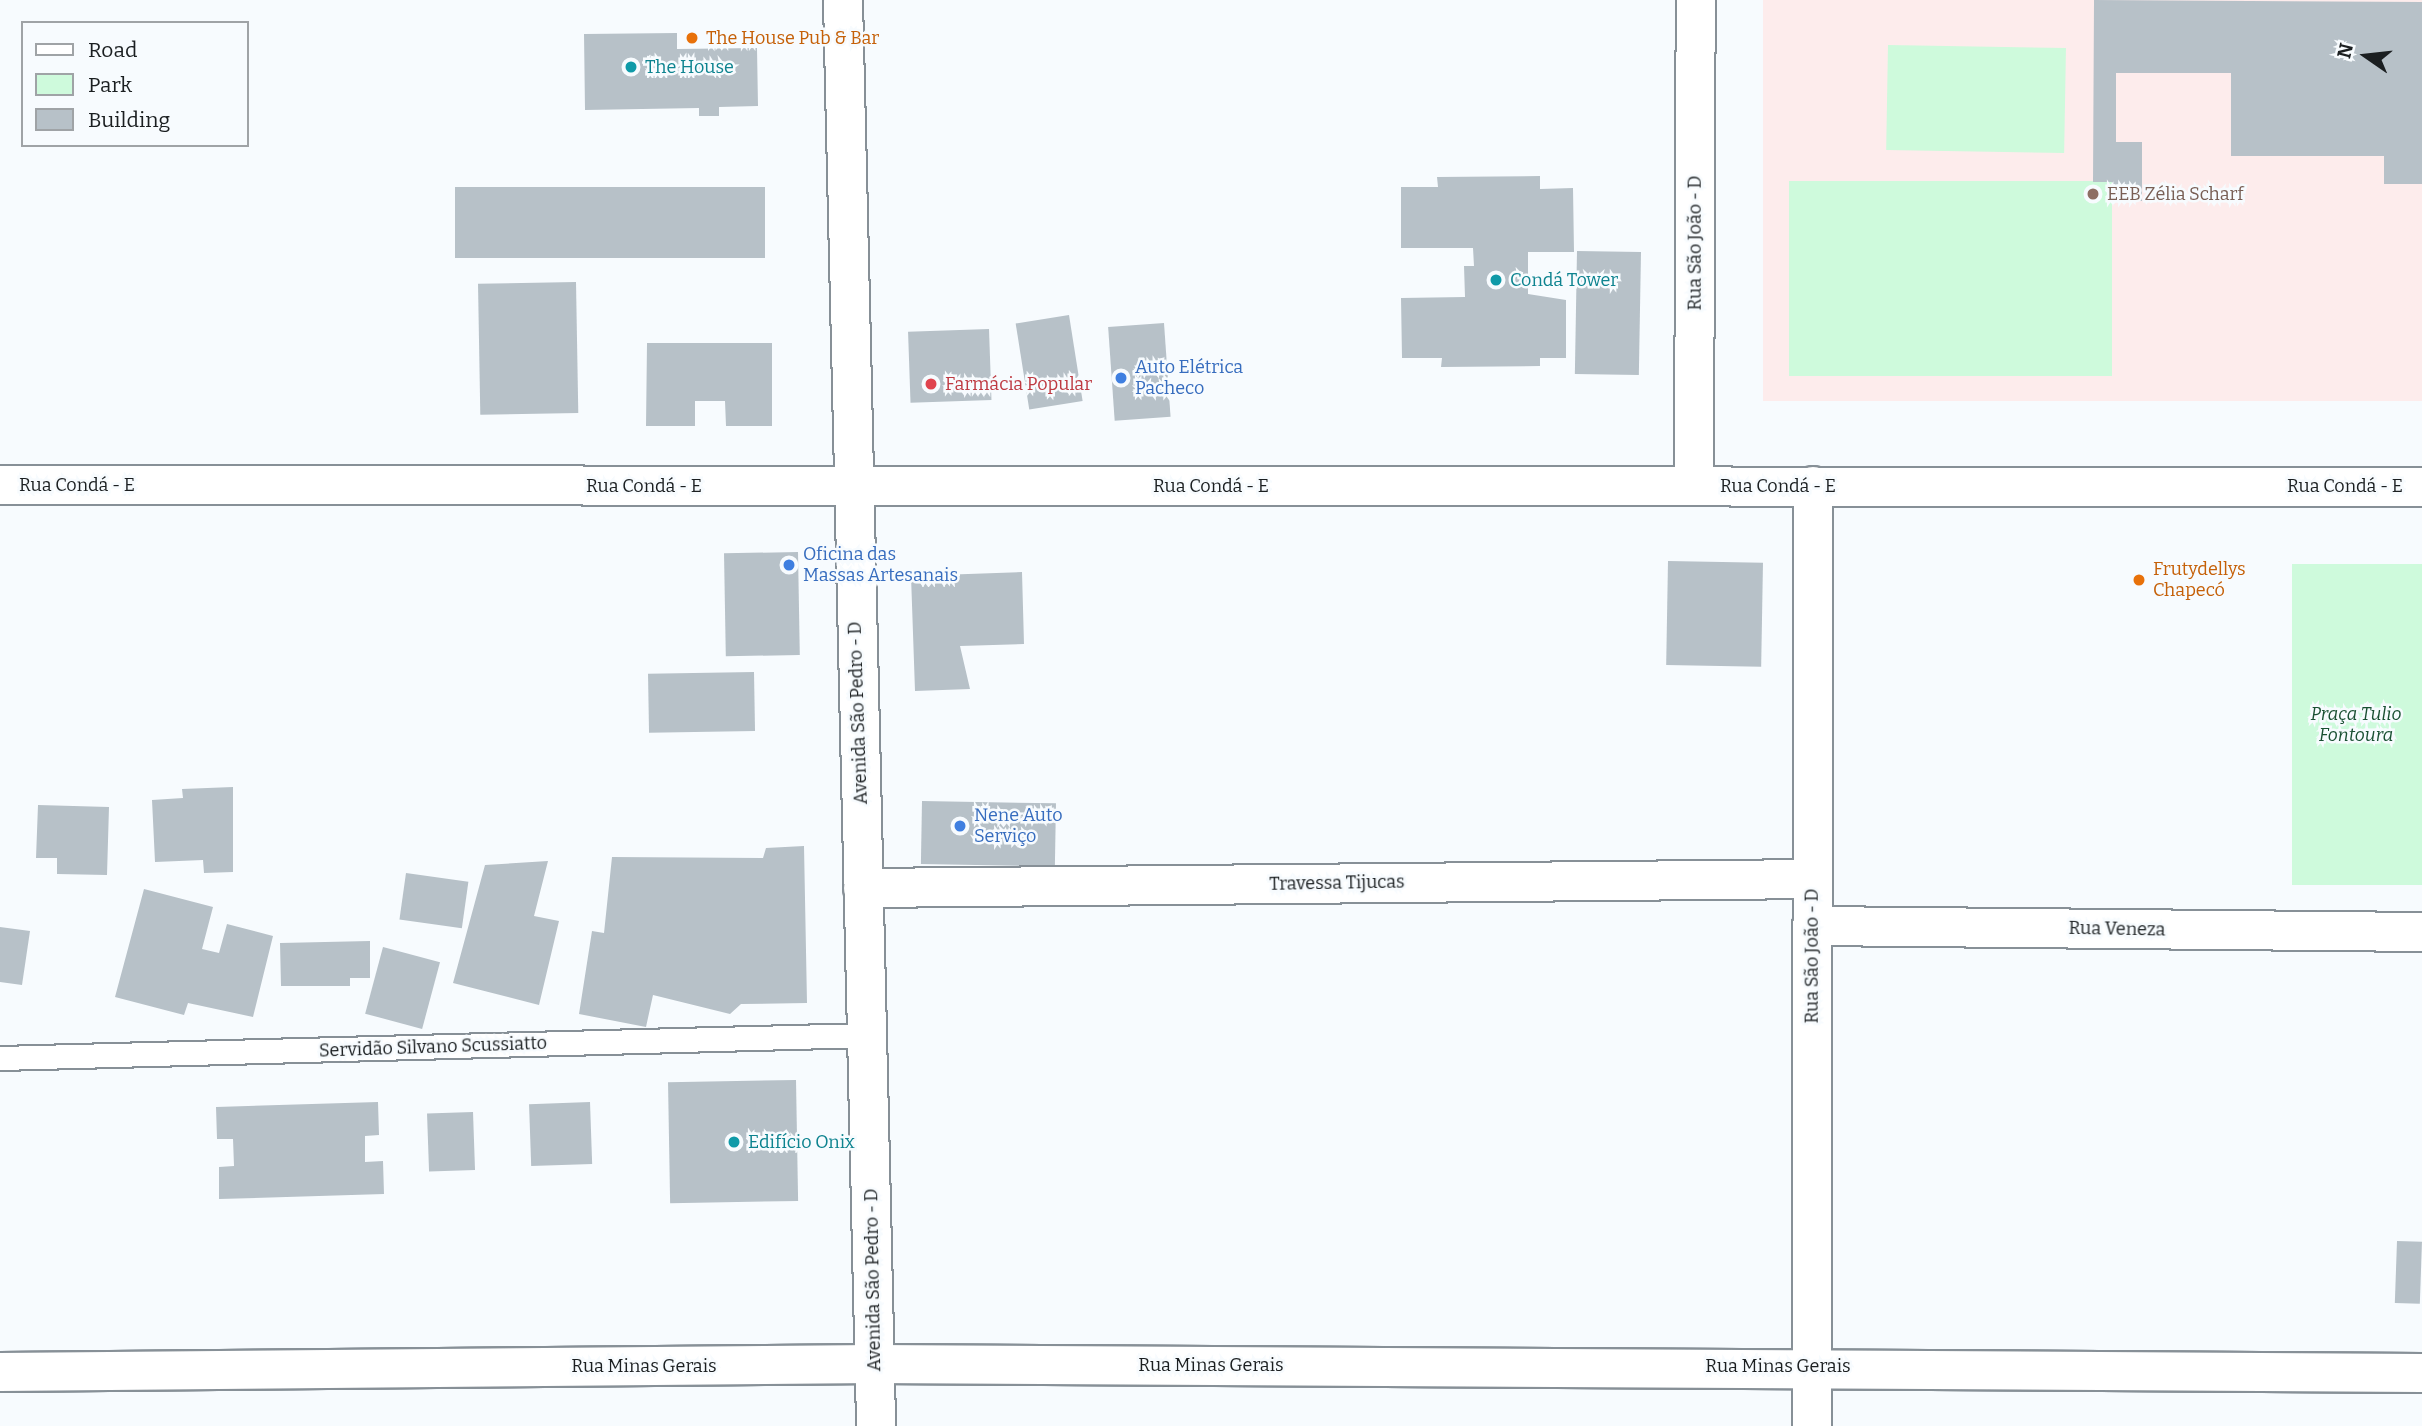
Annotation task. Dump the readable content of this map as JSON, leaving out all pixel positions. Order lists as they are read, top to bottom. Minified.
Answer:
{"streets":{"street":["Rua São João - D","Rua Condá - E","Avenida São Pedro - D","Travessa Tijucas","Rua Veneza","Rua Minas Gerais"],"lane":["Servidão Silvano Scussiatto"]},"crossings":[["Rua São João - D","Rua Condá - E"],["Rua São João - D","Travessa Tijucas"],["Rua São João - D","Rua Veneza"],["Rua São João - D","Rua Minas Gerais"],["Rua Condá - E","Avenida São Pedro - D"],["Avenida São Pedro - D","Travessa Tijucas"],["Avenida São Pedro - D","Servidão Silvano Scussiatto"],["Avenida São Pedro - D","Rua Minas Gerais"]],"parks":["Praça Tulio Fontoura"],"places":["The House Pub & Bar","The House","EEB Zélia Scharf","Condá Tower","Auto Elétrica Pacheco","Farmácia Popular","Oficina das Massas Artesanais","Frutydellys Chapecó","Nene Auto Serviço","Edifício Onix"],"legend":["Road","Park","Building"],"north":"left"}
